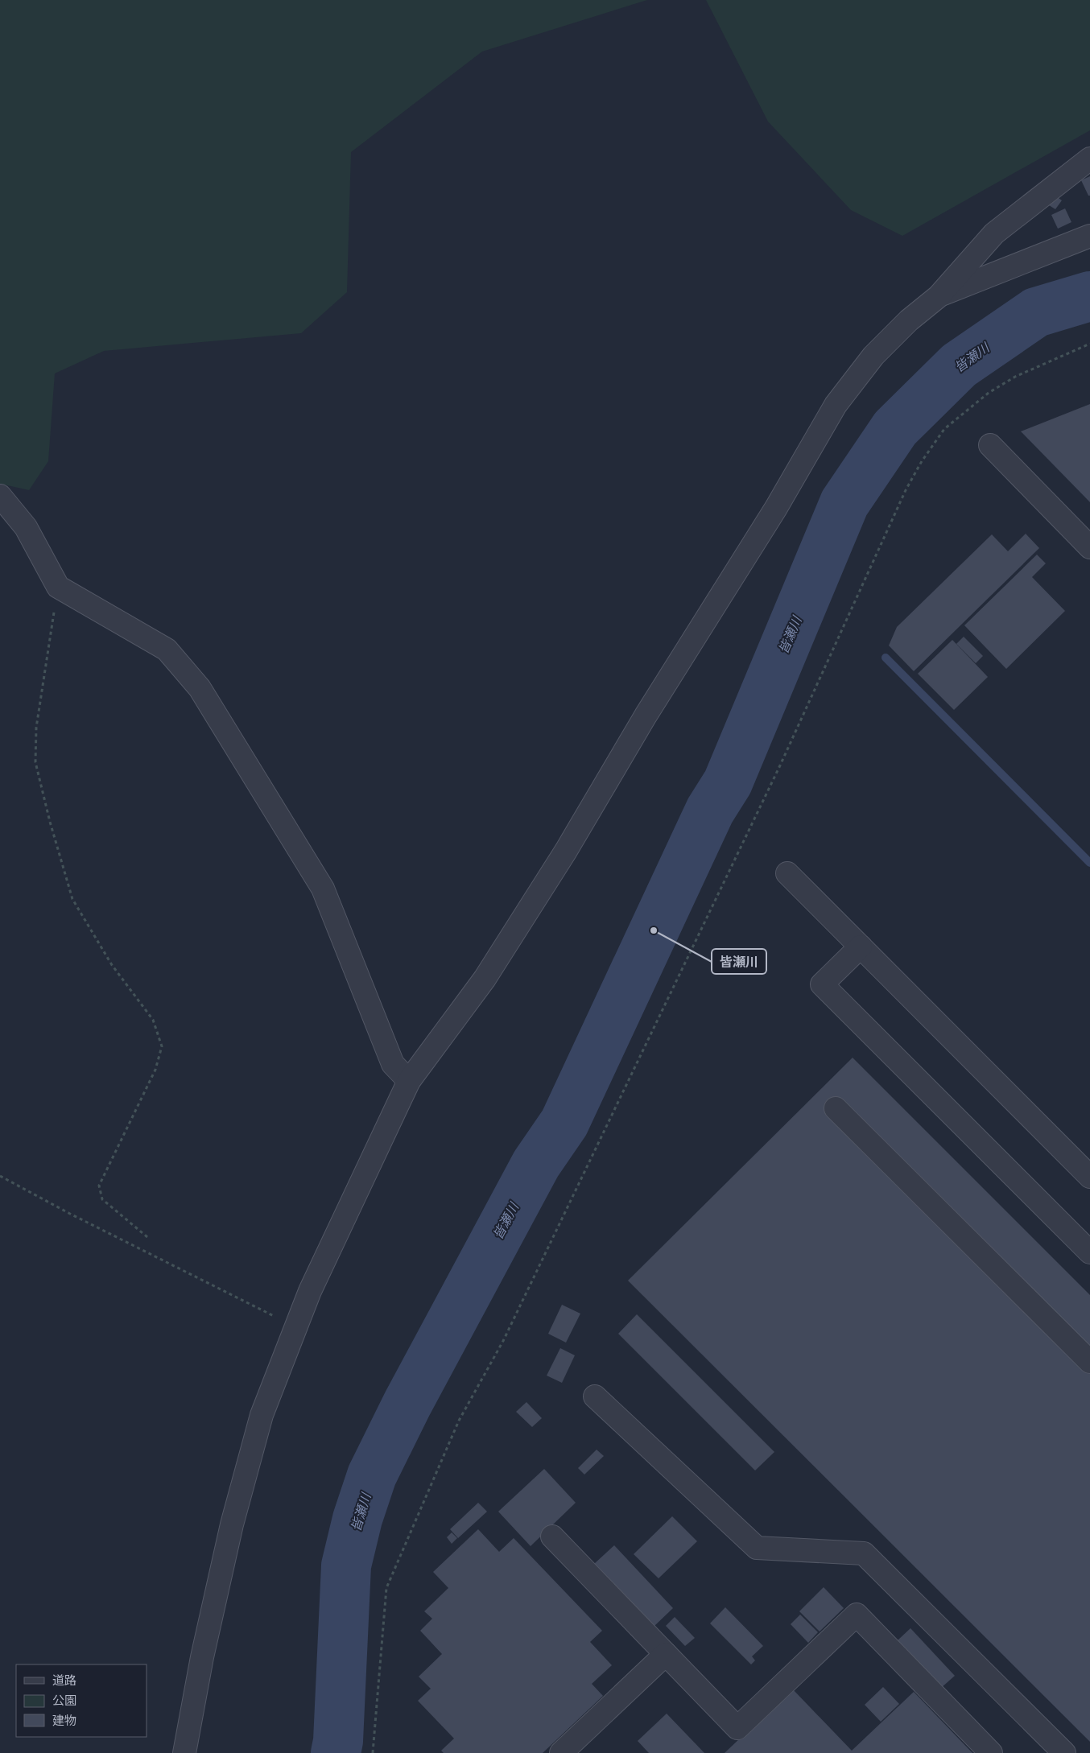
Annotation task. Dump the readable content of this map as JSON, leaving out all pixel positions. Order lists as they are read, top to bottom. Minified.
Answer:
{"water":["皆瀬川"],"places":["皆瀬川"],"legend":["道路","公園","建物"]}
